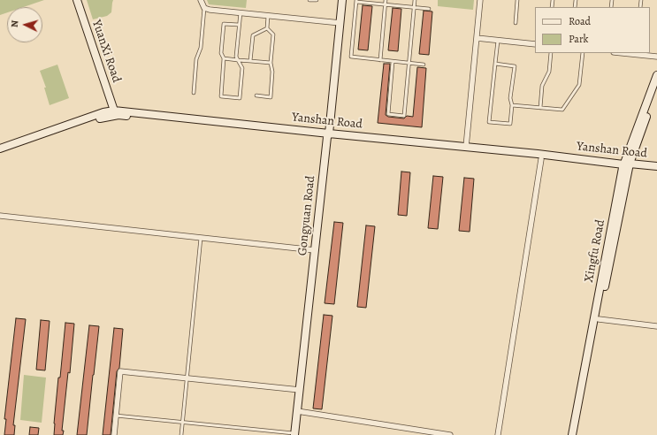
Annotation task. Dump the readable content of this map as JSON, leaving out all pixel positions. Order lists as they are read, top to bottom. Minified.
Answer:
{"streets":{"main road":["YuanXi Road","Yanshan Road","Gongyuan Road","Xingfu Road"]},"crossings":[["YuanXi Road","Yanshan Road"],["Yanshan Road","Gongyuan Road"],["Yanshan Road","Xingfu Road"]],"legend":["Road","Park"],"north":"left"}
